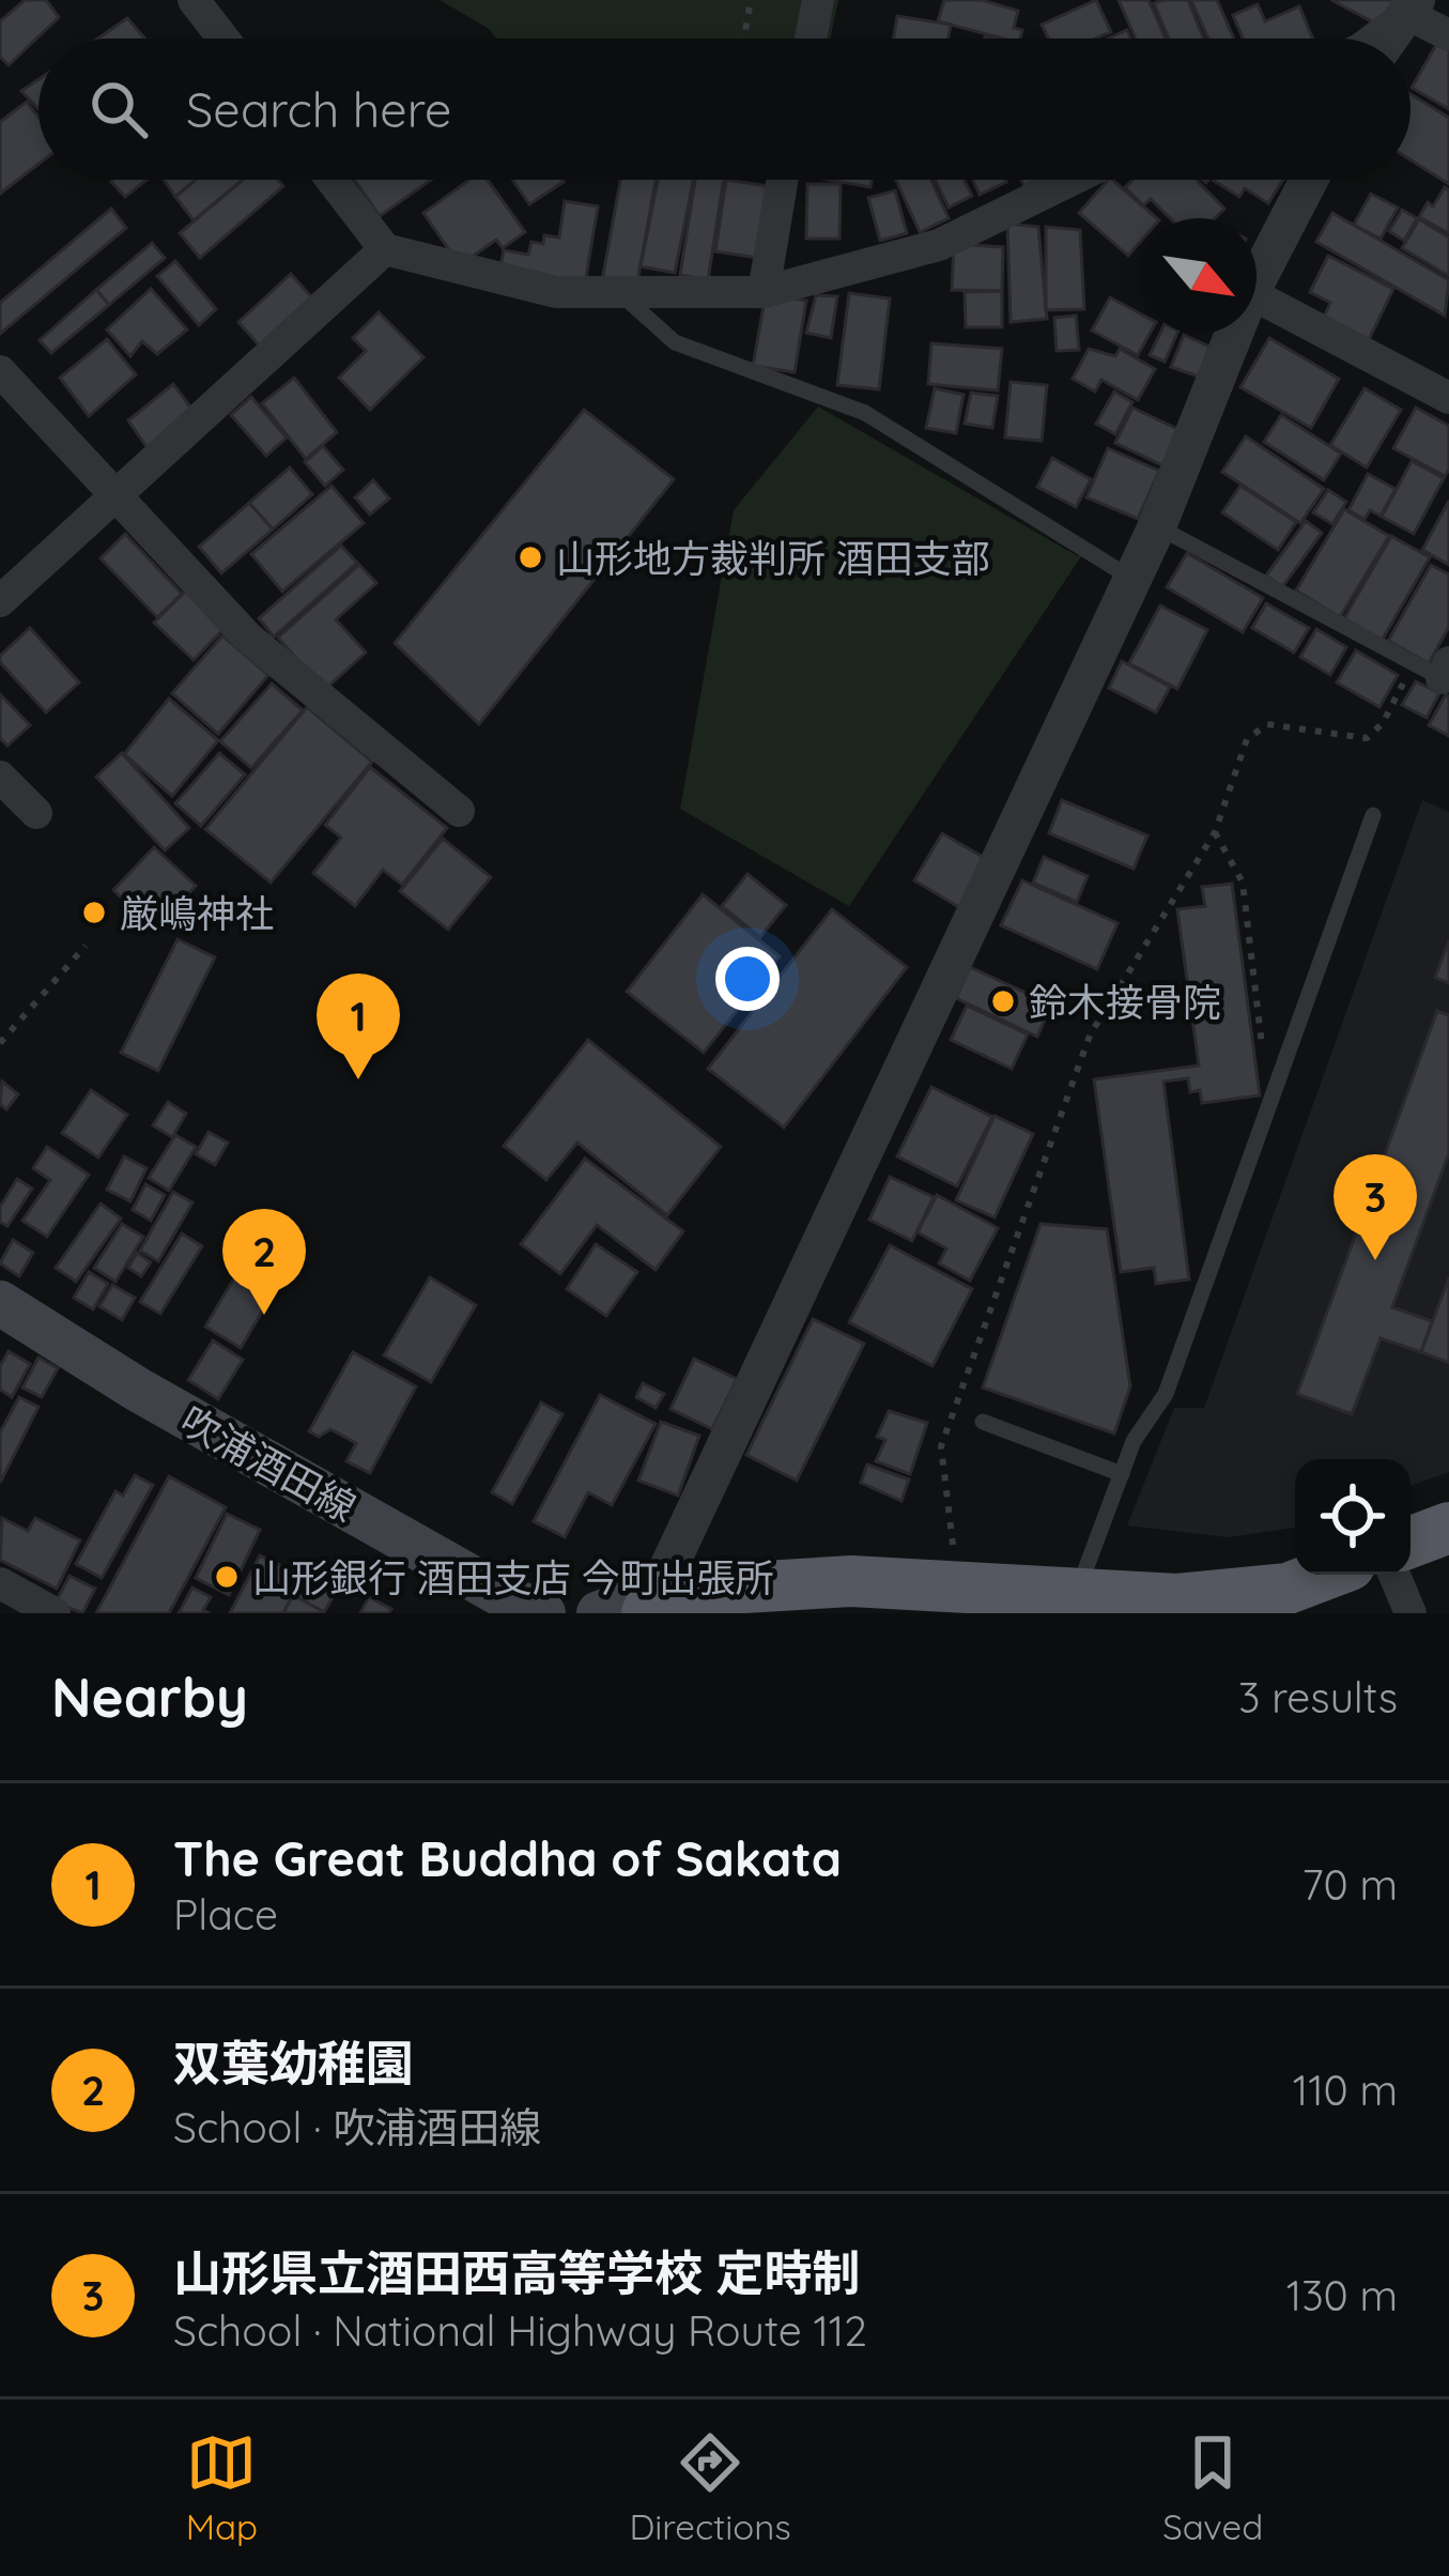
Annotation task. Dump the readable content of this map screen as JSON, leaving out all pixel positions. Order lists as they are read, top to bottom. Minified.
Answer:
{"streets":{"main road":["吹浦酒田線"]},"places":["山形地方裁判所 酒田支部","厳嶋神社","鈴木接骨院","山形銀行 酒田支店 今町出張所"],"north":"bottom right","page":{"search":"Search here","pins":["1","3","2"],"heading":["Nearby","3 results"],"list":[{"mark":"1","name":"The Great Buddha of Sakata","note":"Place","value":"70 m"},{"mark":"2","name":"双葉幼稚園","note":"School · 吹浦酒田線","value":"110 m"},{"mark":"3","name":"山形県立酒田西高等学校 定時制","note":"School · National Highway Route 112","value":"130 m"}],"nav":["Map","Directions","Saved"]}}
